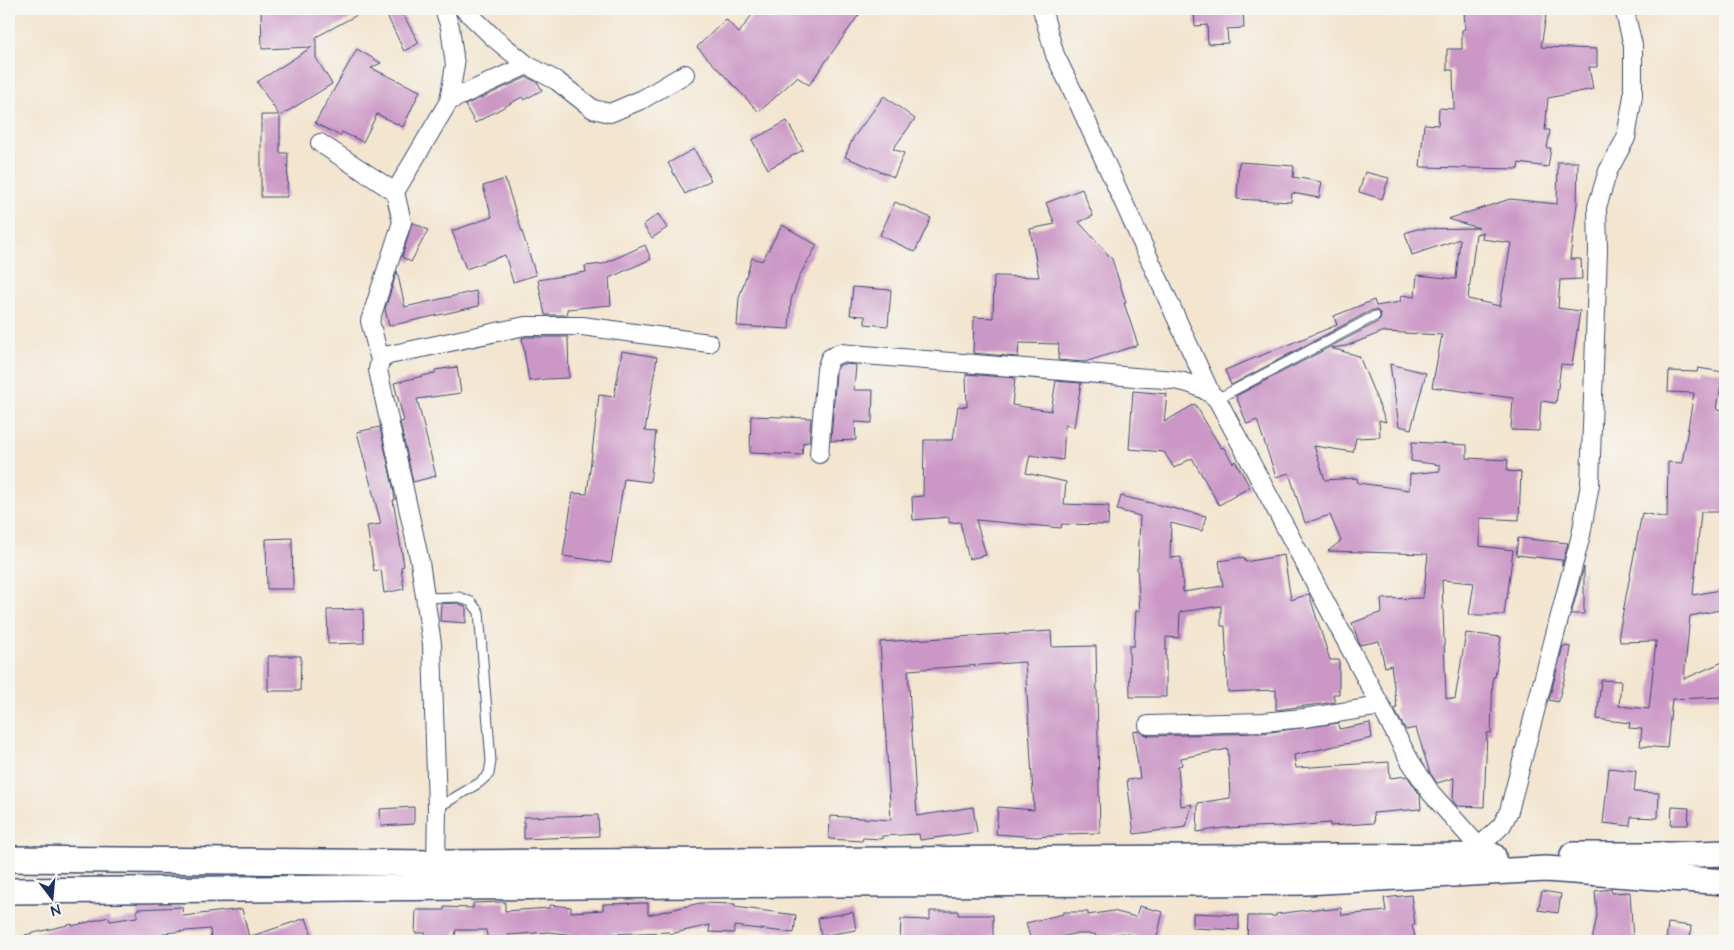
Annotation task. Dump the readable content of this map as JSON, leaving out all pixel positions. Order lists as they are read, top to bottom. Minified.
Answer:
{"north":"bottom"}
